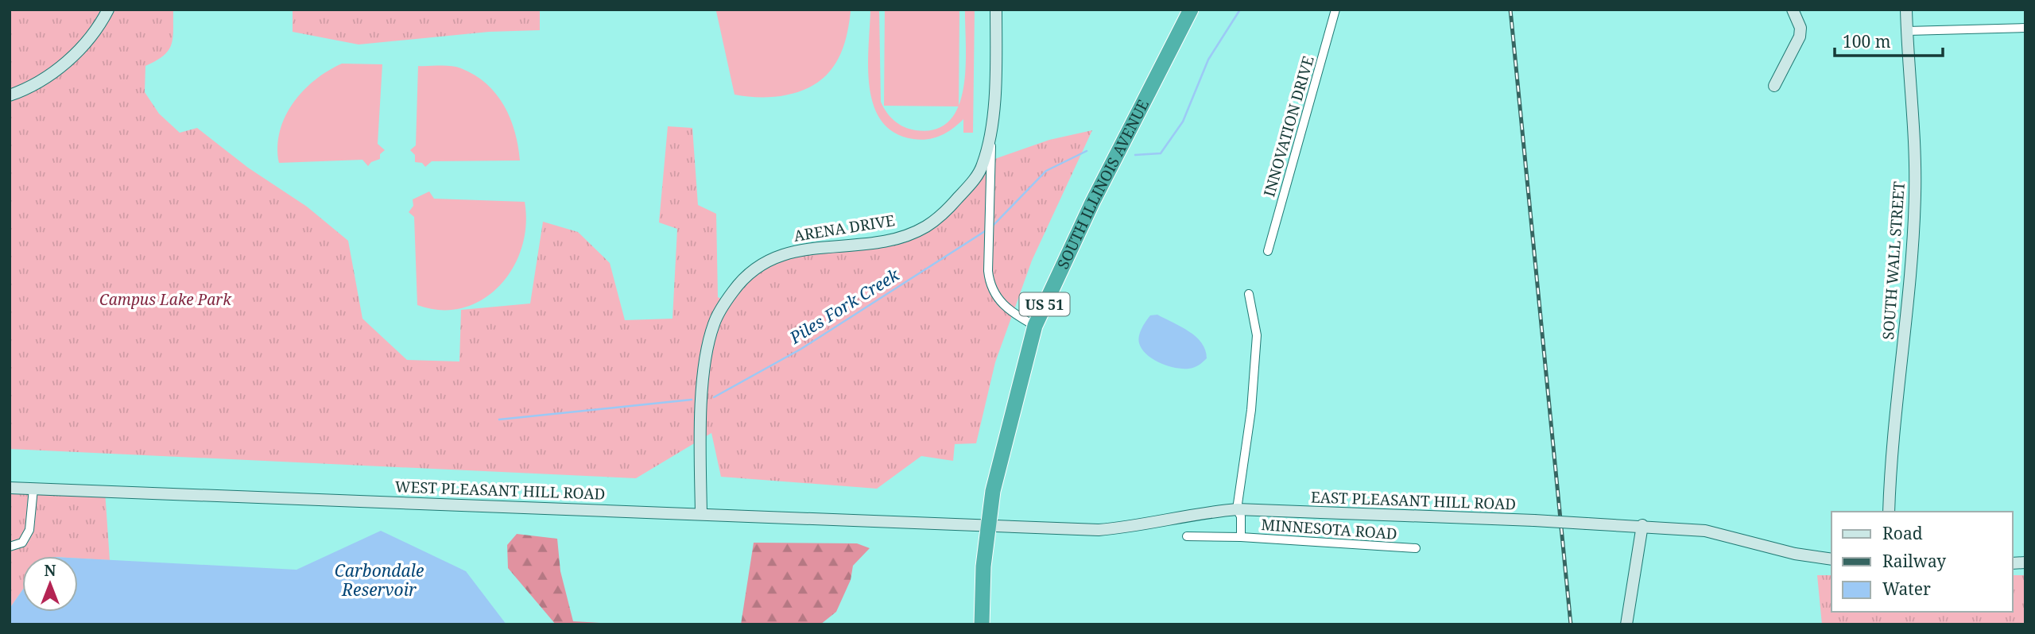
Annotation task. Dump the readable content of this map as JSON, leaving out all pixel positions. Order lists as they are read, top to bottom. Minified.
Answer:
{"streets":{"highway":["SOUTH ILLINOIS AVENUE","US 51"],"street":["INNOVATION DRIVE","ARENA DRIVE","SOUTH WALL STREET","WEST PLEASANT HILL ROAD","EAST PLEASANT HILL ROAD","MINNESOTA ROAD"]},"crossings":[["SOUTH ILLINOIS AVENUE","WEST PLEASANT HILL ROAD"],["SOUTH ILLINOIS AVENUE","EAST PLEASANT HILL ROAD"],["ARENA DRIVE","WEST PLEASANT HILL ROAD"],["WEST PLEASANT HILL ROAD","EAST PLEASANT HILL ROAD"],["EAST PLEASANT HILL ROAD","MINNESOTA ROAD"]],"water":["Piles Fork Creek","Carbondale Reservoir"],"parks":["Campus Lake Park"],"legend":["Road","Railway","Water"],"scale_bar":"100 m","north":"top"}
